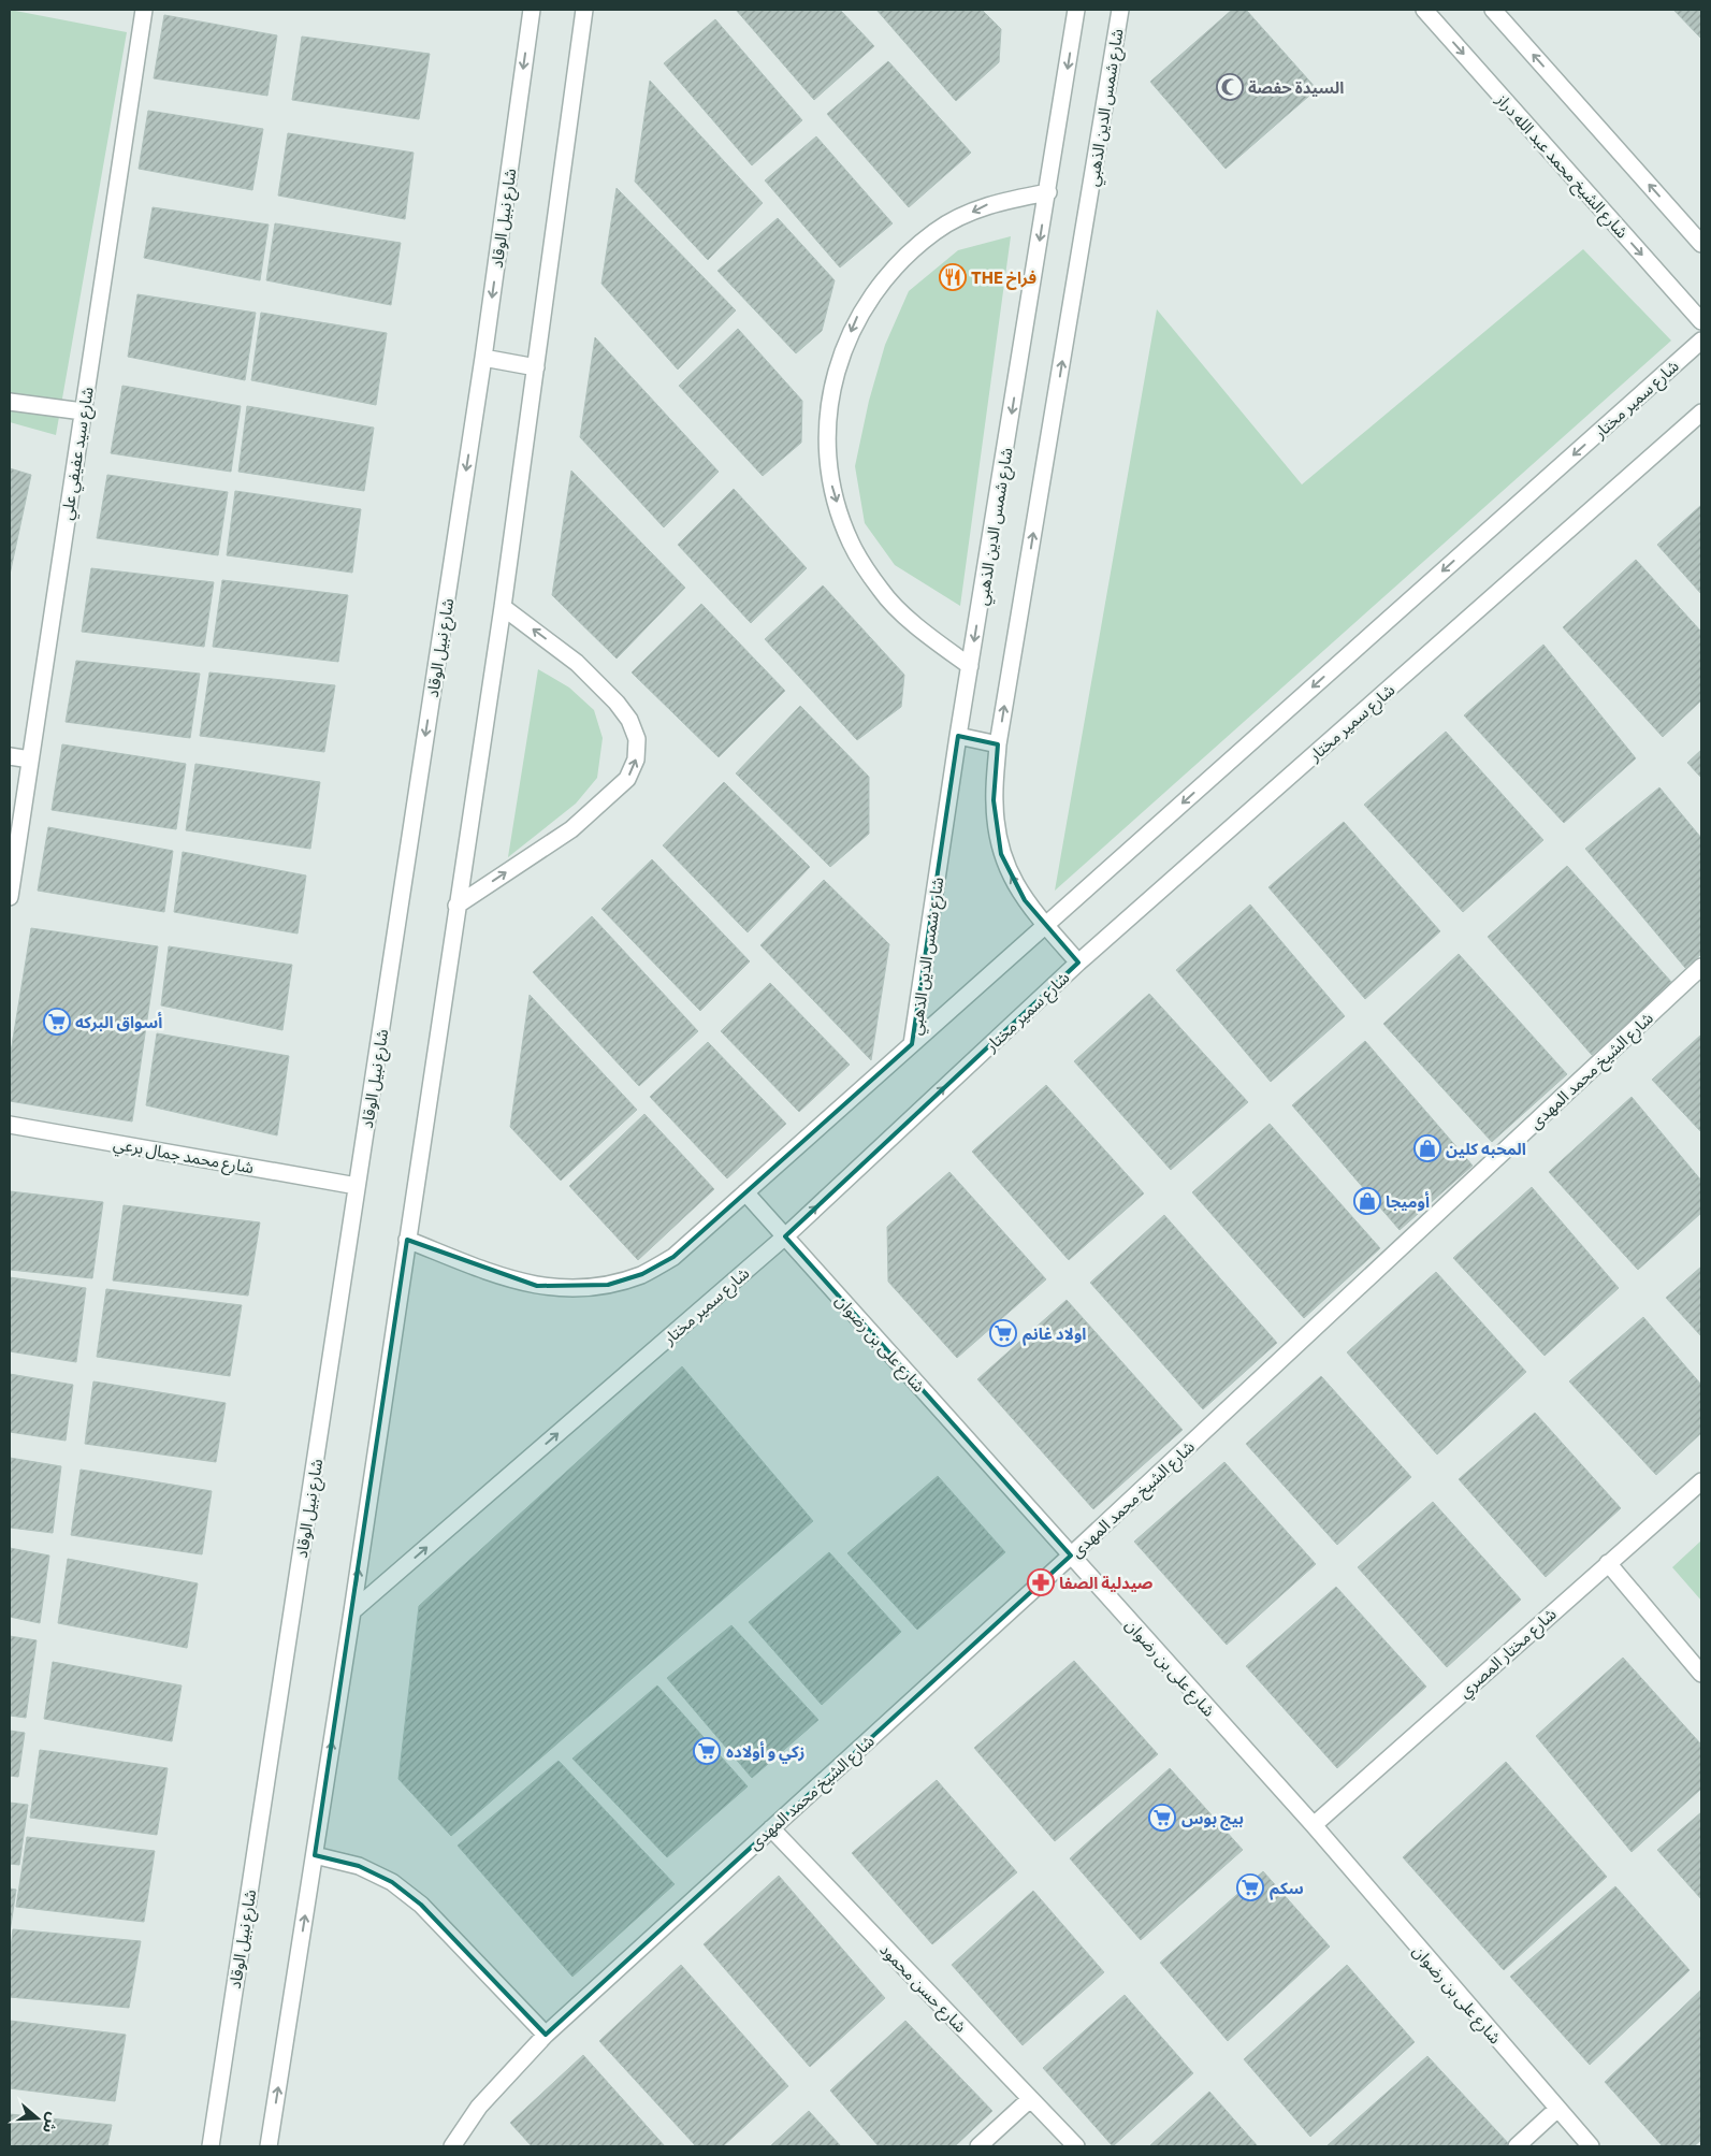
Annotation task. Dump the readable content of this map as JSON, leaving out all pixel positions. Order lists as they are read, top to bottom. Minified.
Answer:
{"streets":{"street":["شارع شمس الدين الذهبي","شارع الشيخ محمد عبد الله دراز","شارع نبيل الوقاد","شارع سمير مختار","شارع سيد عفيفي علي","شارع الشيخ محمد المهدى","شارع محمد جمال برعي","شارع على بن رضوان","شارع مختار المصري","شارع حسن محمود"]},"crossings":[["شارع شمس الدين الذهبي","شارع سمير مختار"],["شارع نبيل الوقاد","شارع محمد جمال برعي"],["شارع سمير مختار","شارع على بن رضوان"],["شارع الشيخ محمد المهدى","شارع على بن رضوان"],["شارع الشيخ محمد المهدى","شارع حسن محمود"],["شارع على بن رضوان","شارع مختار المصري"]],"places":{"mosque":["السيدة حفصة"],"restaurant":["THE فراخ"],"supermarket":["أسواق البركه","اولاد غانم","زكي و أولاده","بيج بوس","سكم"],"shop":["المحبه كلين","أوميجا"],"pharmacy":["صيدلية الصفا"]},"north":"right"}
